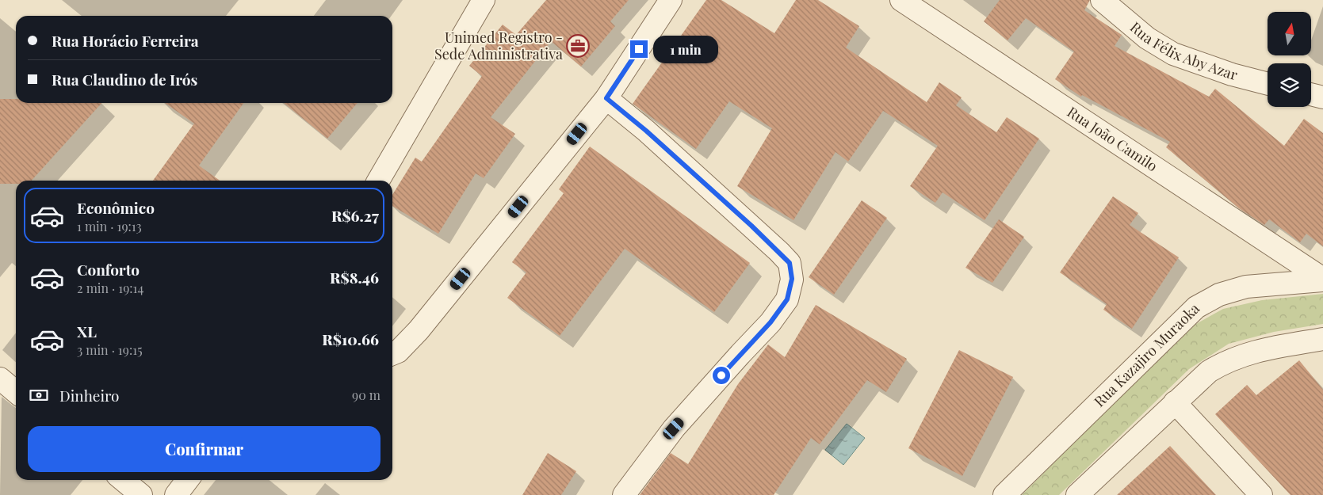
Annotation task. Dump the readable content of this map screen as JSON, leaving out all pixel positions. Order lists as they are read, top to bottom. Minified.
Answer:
{"streets":{"street":["Rua Félix Aby Azar","Rua João Camilo","Rua Kazajiro Muraoka"]},"crossings":[["Rua João Camilo","Rua Kazajiro Muraoka"]],"places":{"office":["Unimed Registro - Sede Administrativa"]},"north":"top","page":{"banner":["Rua Horácio Ferreira","Rua Claudino de Irós"],"bubble":"1 min","list":[{"name":"Econômico","note":"1 min · 19:13","value":"R$6.27"},{"name":"Conforto","note":"2 min · 19:14","value":"R$8.46"},{"name":"XL","note":"3 min · 19:15","value":"R$10.66"}],"pay":["Dinheiro","90 m"],"buttons":"Confirmar"}}
